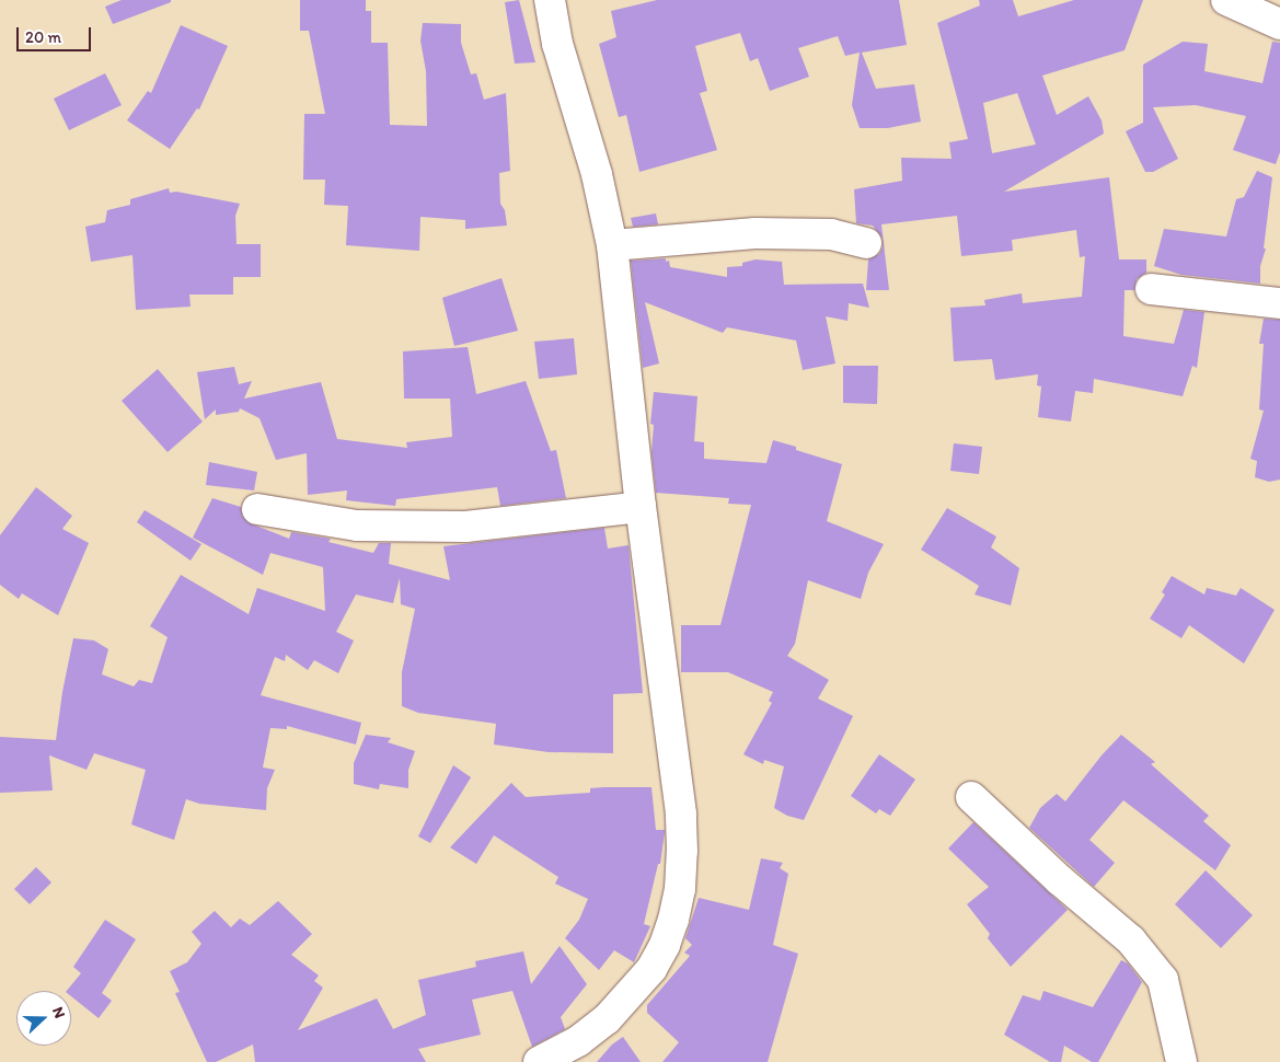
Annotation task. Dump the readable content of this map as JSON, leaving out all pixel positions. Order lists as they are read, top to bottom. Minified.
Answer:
{"scale_bar":"20 m","north":"right"}
